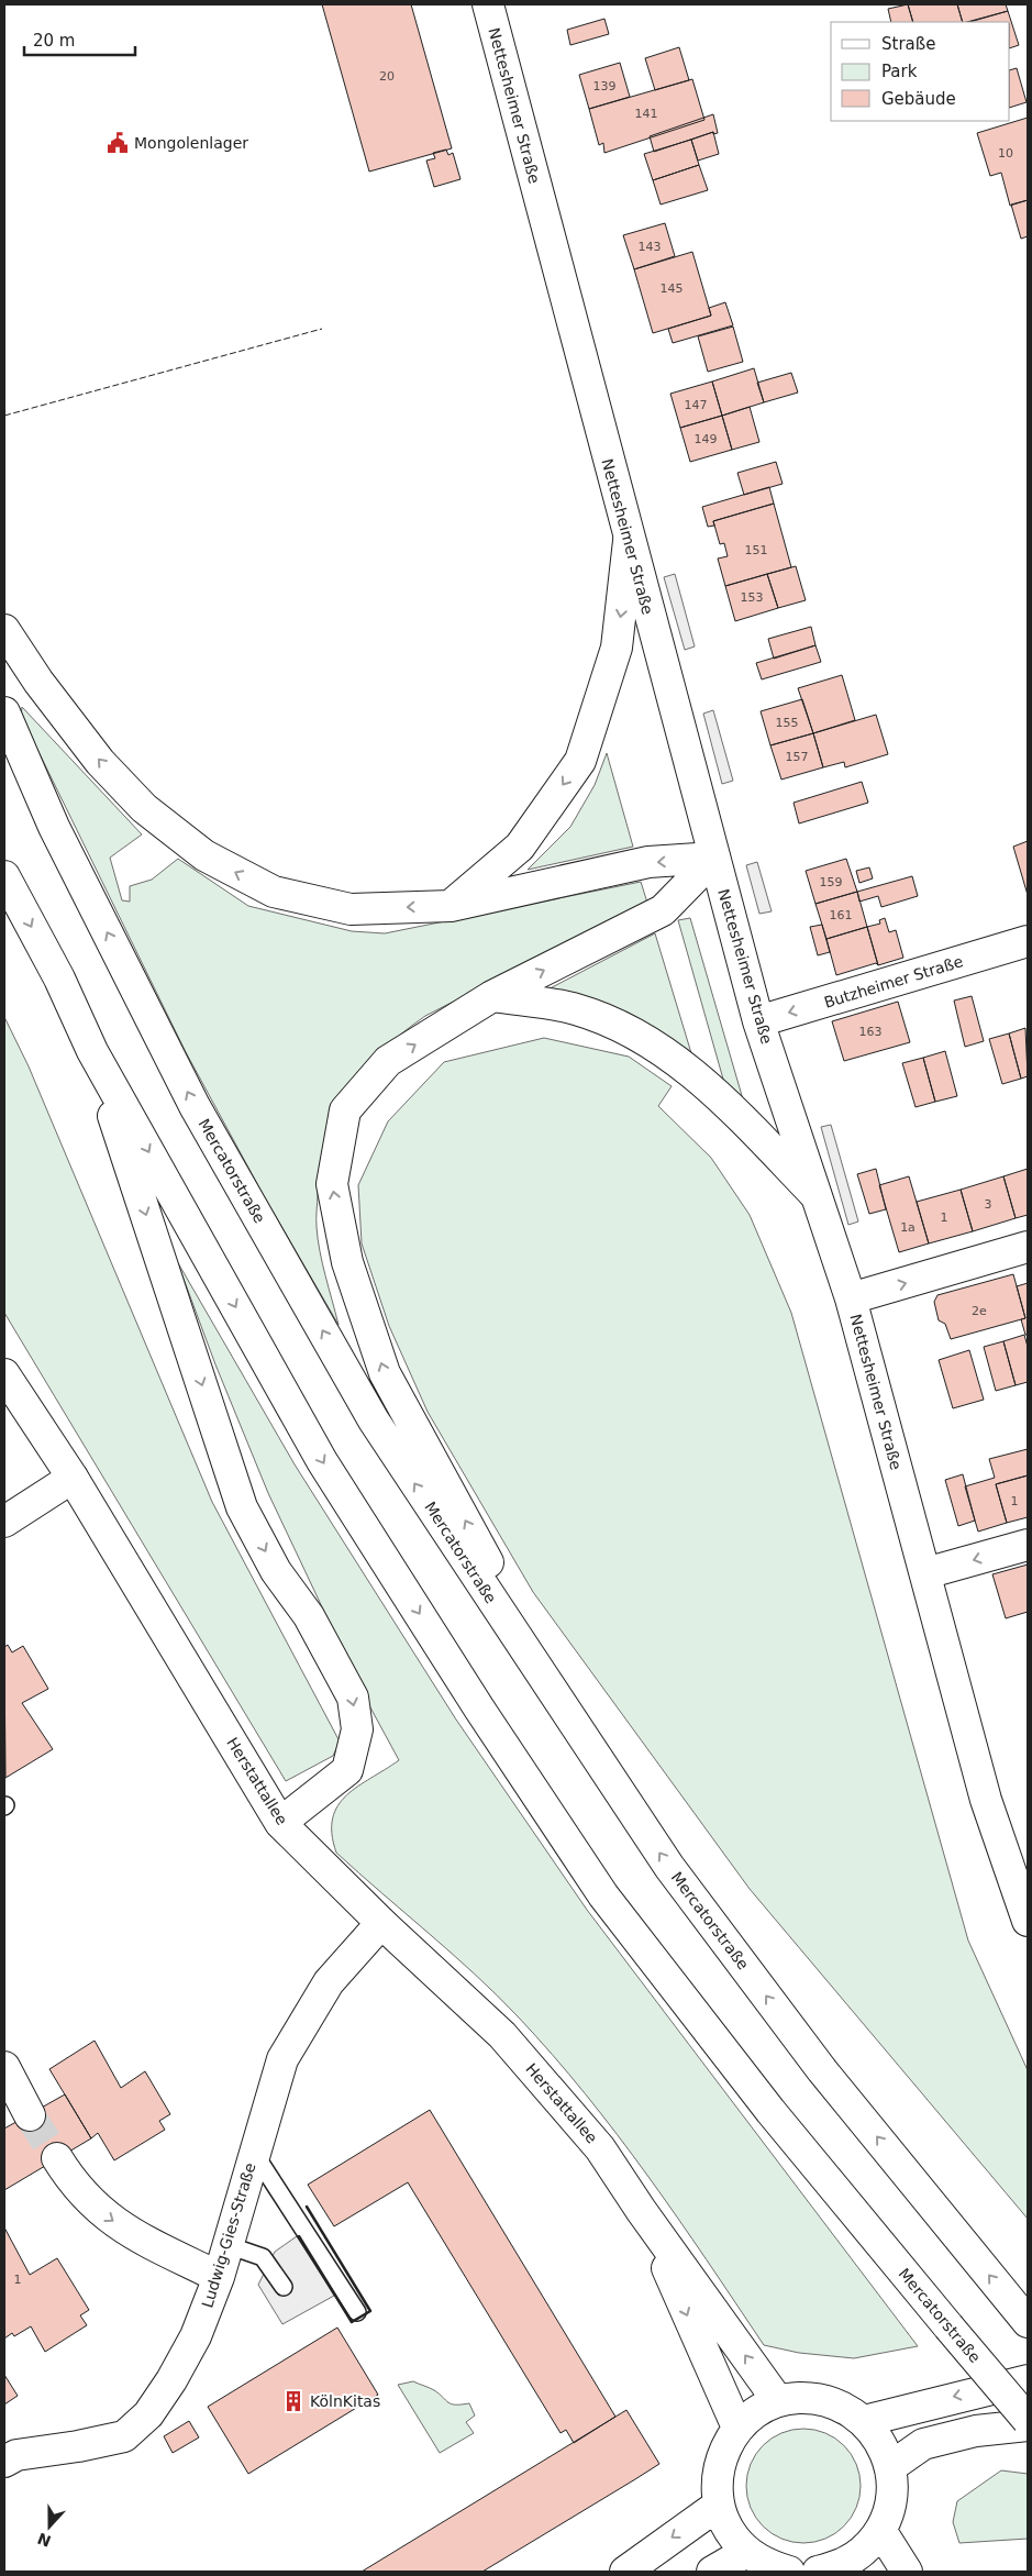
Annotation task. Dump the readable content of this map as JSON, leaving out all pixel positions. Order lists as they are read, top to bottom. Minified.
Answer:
{"streets":{"main road":["Nettesheimer Straße","Butzheimer Straße","Mercatorstraße","Herstattallee","Ludwig-Gies-Straße"]},"crossings":[["Nettesheimer Straße","Butzheimer Straße"],["Herstattallee","Ludwig-Gies-Straße"]],"one_way":["Butzheimer Straße"],"places":{"public building":["Mongolenlager"],"building":["KölnKitas"]},"house_numbers":["20","139","141","10","143","145","147","149","151","153","155","157","159","161","163","3","1","1a","2e","1","1"],"legend":["Straße","Park","Gebäude"],"scale_bar":"20 m","north":"bottom"}
